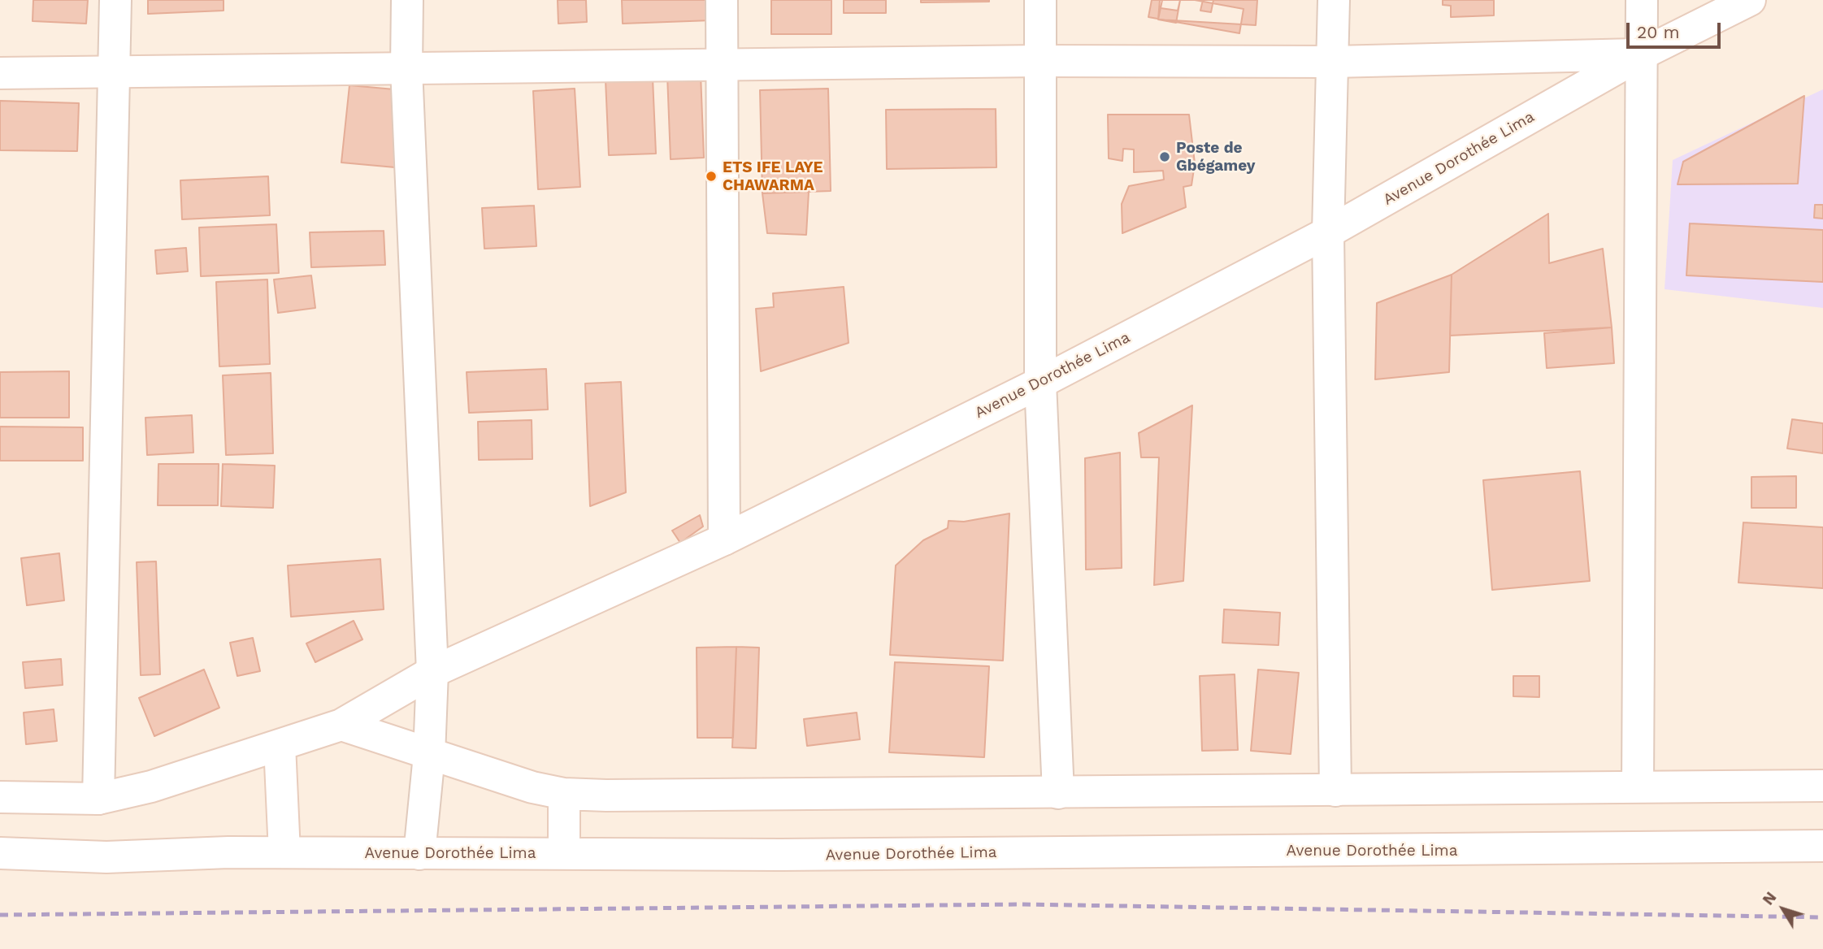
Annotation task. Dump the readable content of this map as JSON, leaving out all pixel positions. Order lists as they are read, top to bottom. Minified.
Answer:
{"streets":{"main road":["Avenue Dorothée Lima"]},"places":["Poste de Gbégamey","ETS IFE LAYE CHAWARMA"],"scale_bar":"20 m","north":"top left"}
